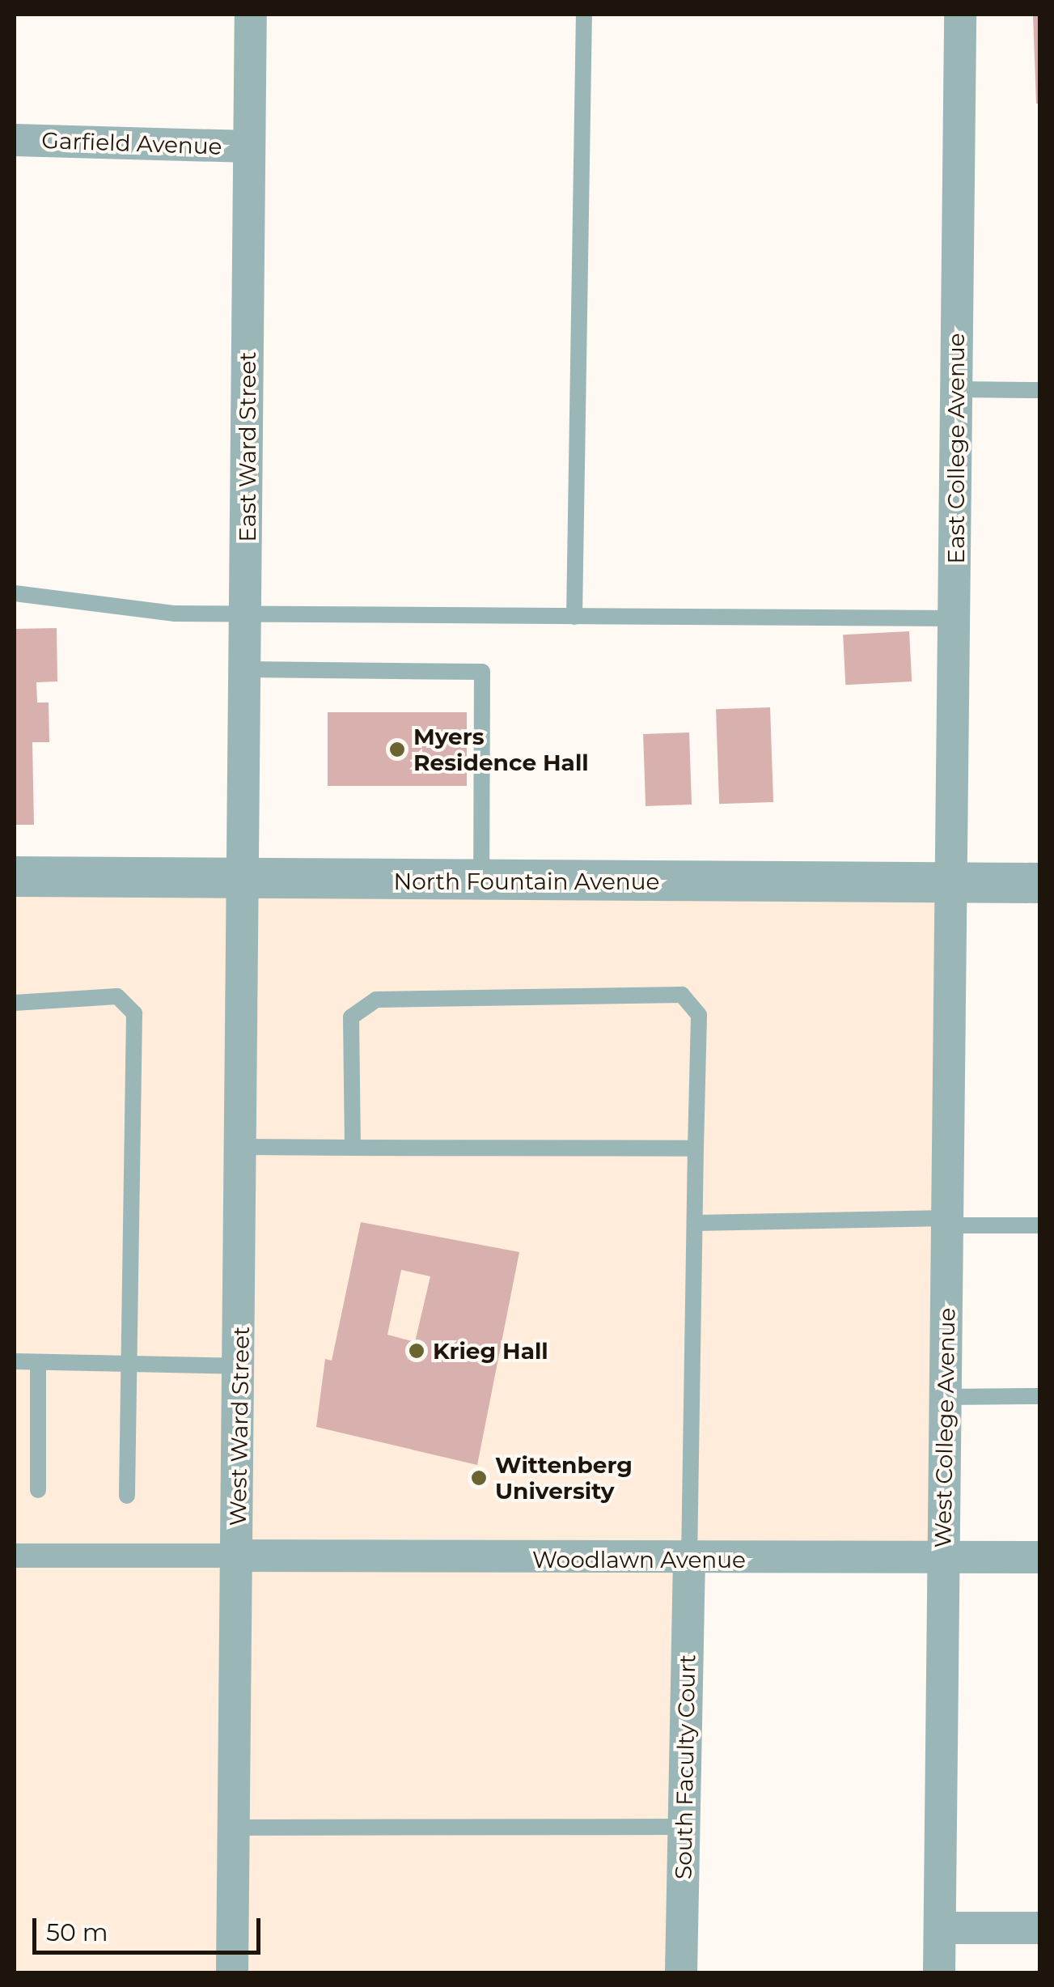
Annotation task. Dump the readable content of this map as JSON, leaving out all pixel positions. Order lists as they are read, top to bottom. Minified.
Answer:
{"streets":{"street":["Garfield Avenue","East Ward Street","East College Avenue","North Fountain Avenue","West Ward Street","West College Avenue","Woodlawn Avenue","South Faculty Court"]},"crossings":[["Garfield Avenue","East Ward Street"],["East Ward Street","North Fountain Avenue"],["East Ward Street","West Ward Street"],["East College Avenue","North Fountain Avenue"],["East College Avenue","West College Avenue"],["North Fountain Avenue","West Ward Street"],["North Fountain Avenue","West College Avenue"],["West Ward Street","Woodlawn Avenue"],["West College Avenue","Woodlawn Avenue"],["Woodlawn Avenue","South Faculty Court"]],"places":["Myers Residence Hall","Krieg Hall","Wittenberg University"],"scale_bar":"50 m"}
